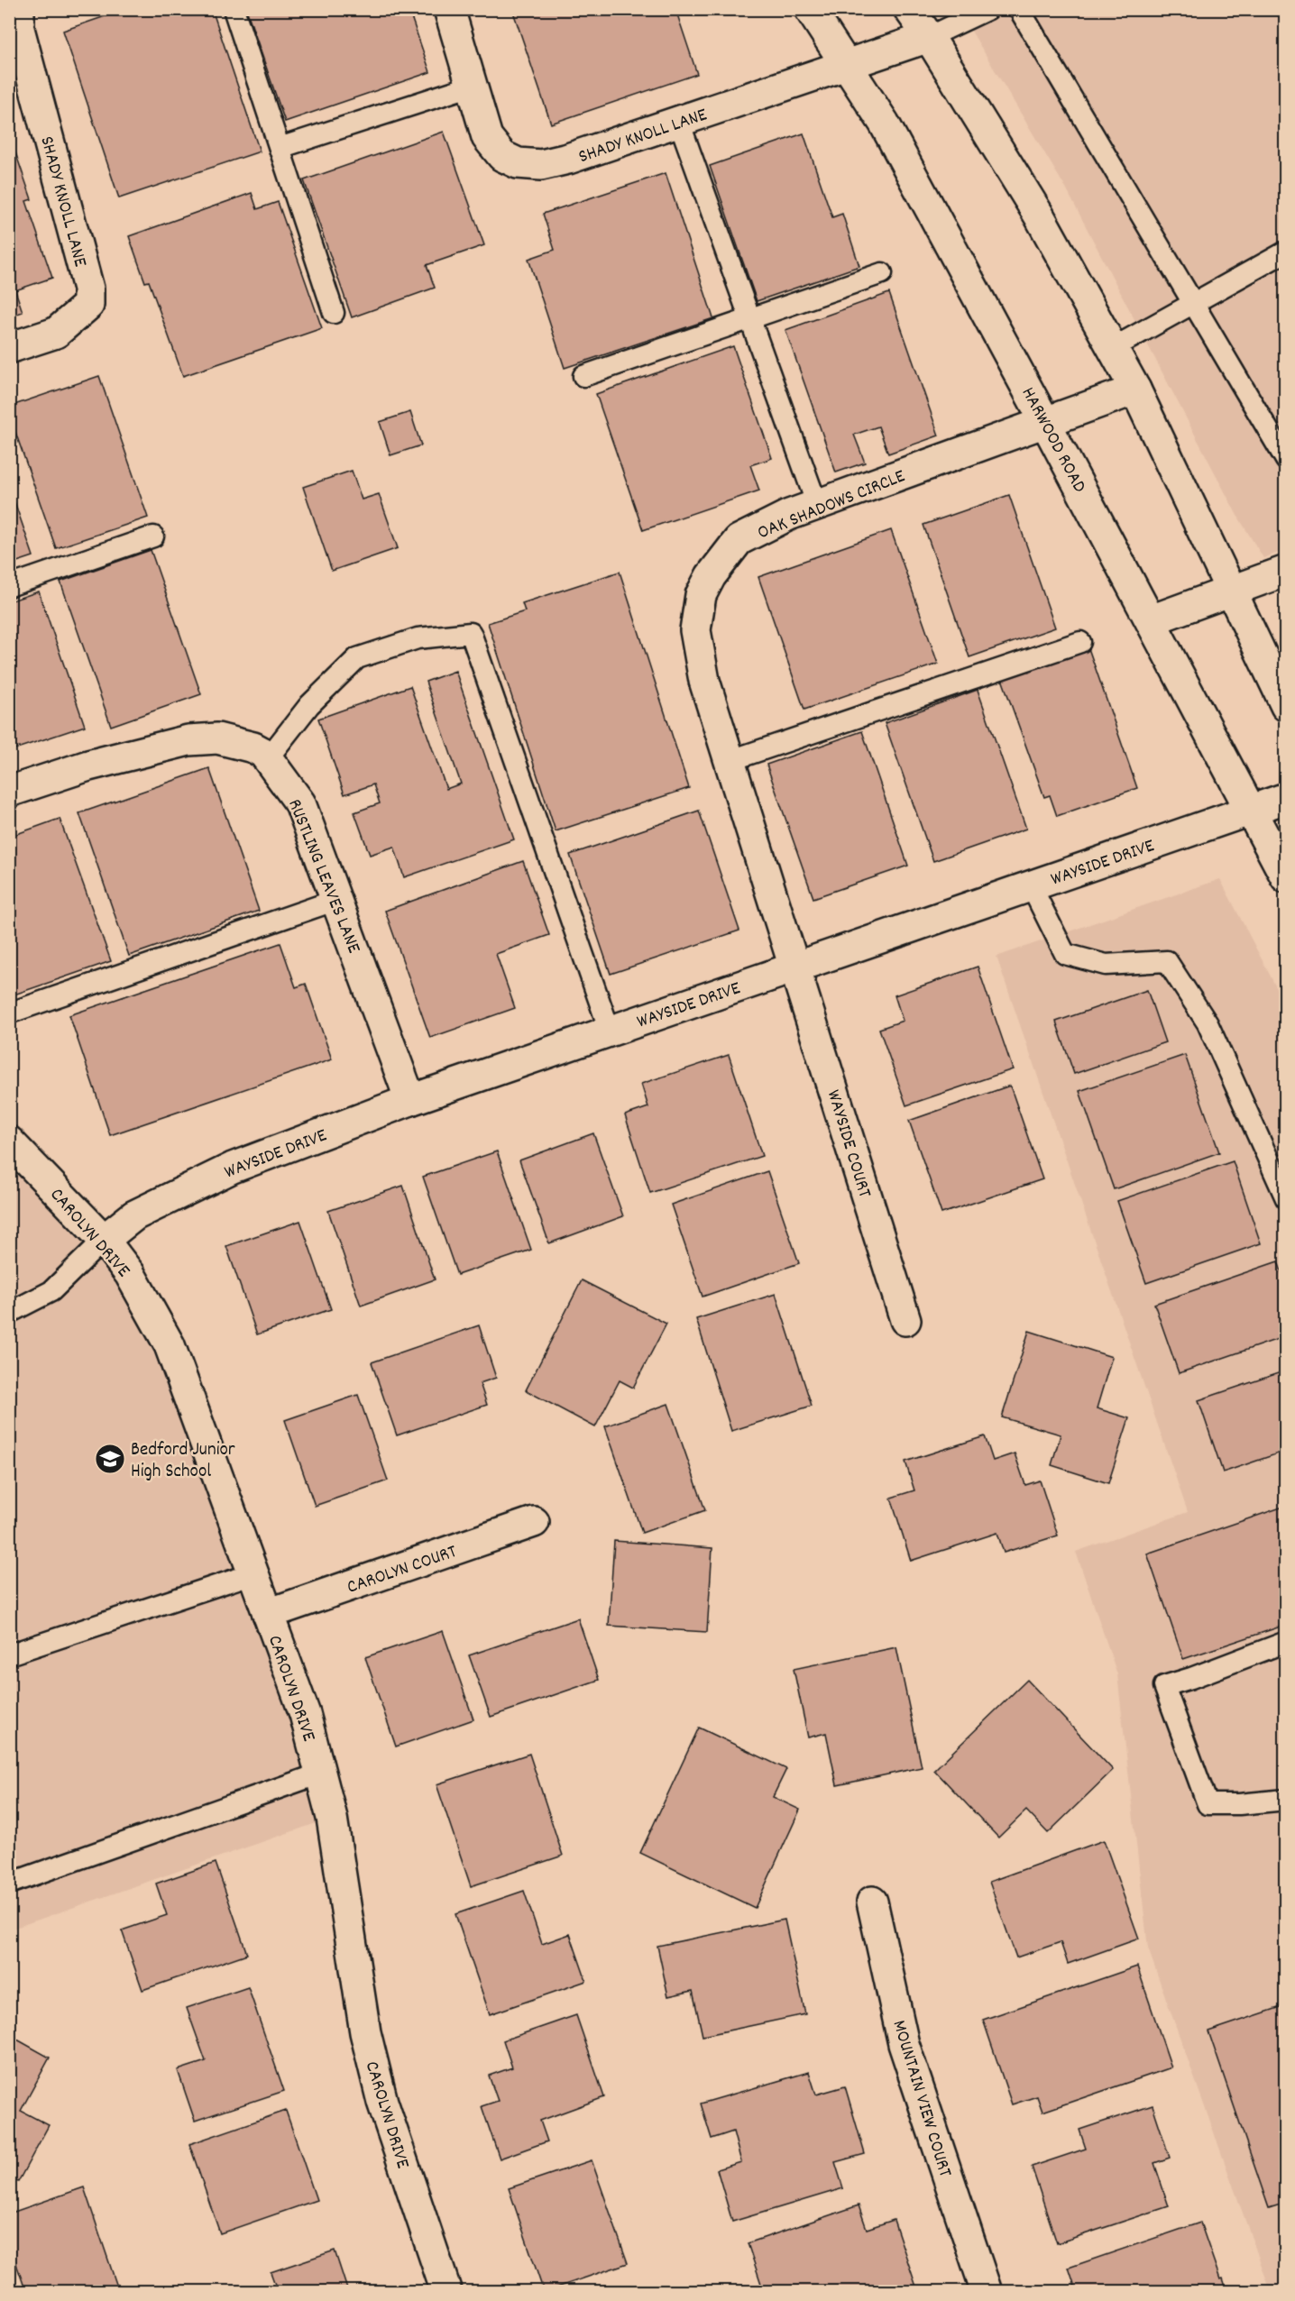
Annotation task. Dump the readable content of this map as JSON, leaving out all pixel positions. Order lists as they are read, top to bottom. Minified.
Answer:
{"streets":{"street":["SHADY KNOLL LANE","HARWOOD ROAD","OAK SHADOWS CIRCLE","WAYSIDE DRIVE","RUSTLING LEAVES LANE","WAYSIDE COURT","CAROLYN DRIVE","CAROLYN COURT","MOUNTAIN VIEW COURT"]},"crossings":[["SHADY KNOLL LANE","HARWOOD ROAD"],["HARWOOD ROAD","OAK SHADOWS CIRCLE"],["HARWOOD ROAD","WAYSIDE DRIVE"],["OAK SHADOWS CIRCLE","WAYSIDE DRIVE"],["OAK SHADOWS CIRCLE","WAYSIDE COURT"],["WAYSIDE DRIVE","RUSTLING LEAVES LANE"],["WAYSIDE DRIVE","WAYSIDE COURT"],["WAYSIDE DRIVE","CAROLYN DRIVE"],["CAROLYN DRIVE","CAROLYN COURT"]],"places":{"school or university":["Bedford Junior High School"]}}
